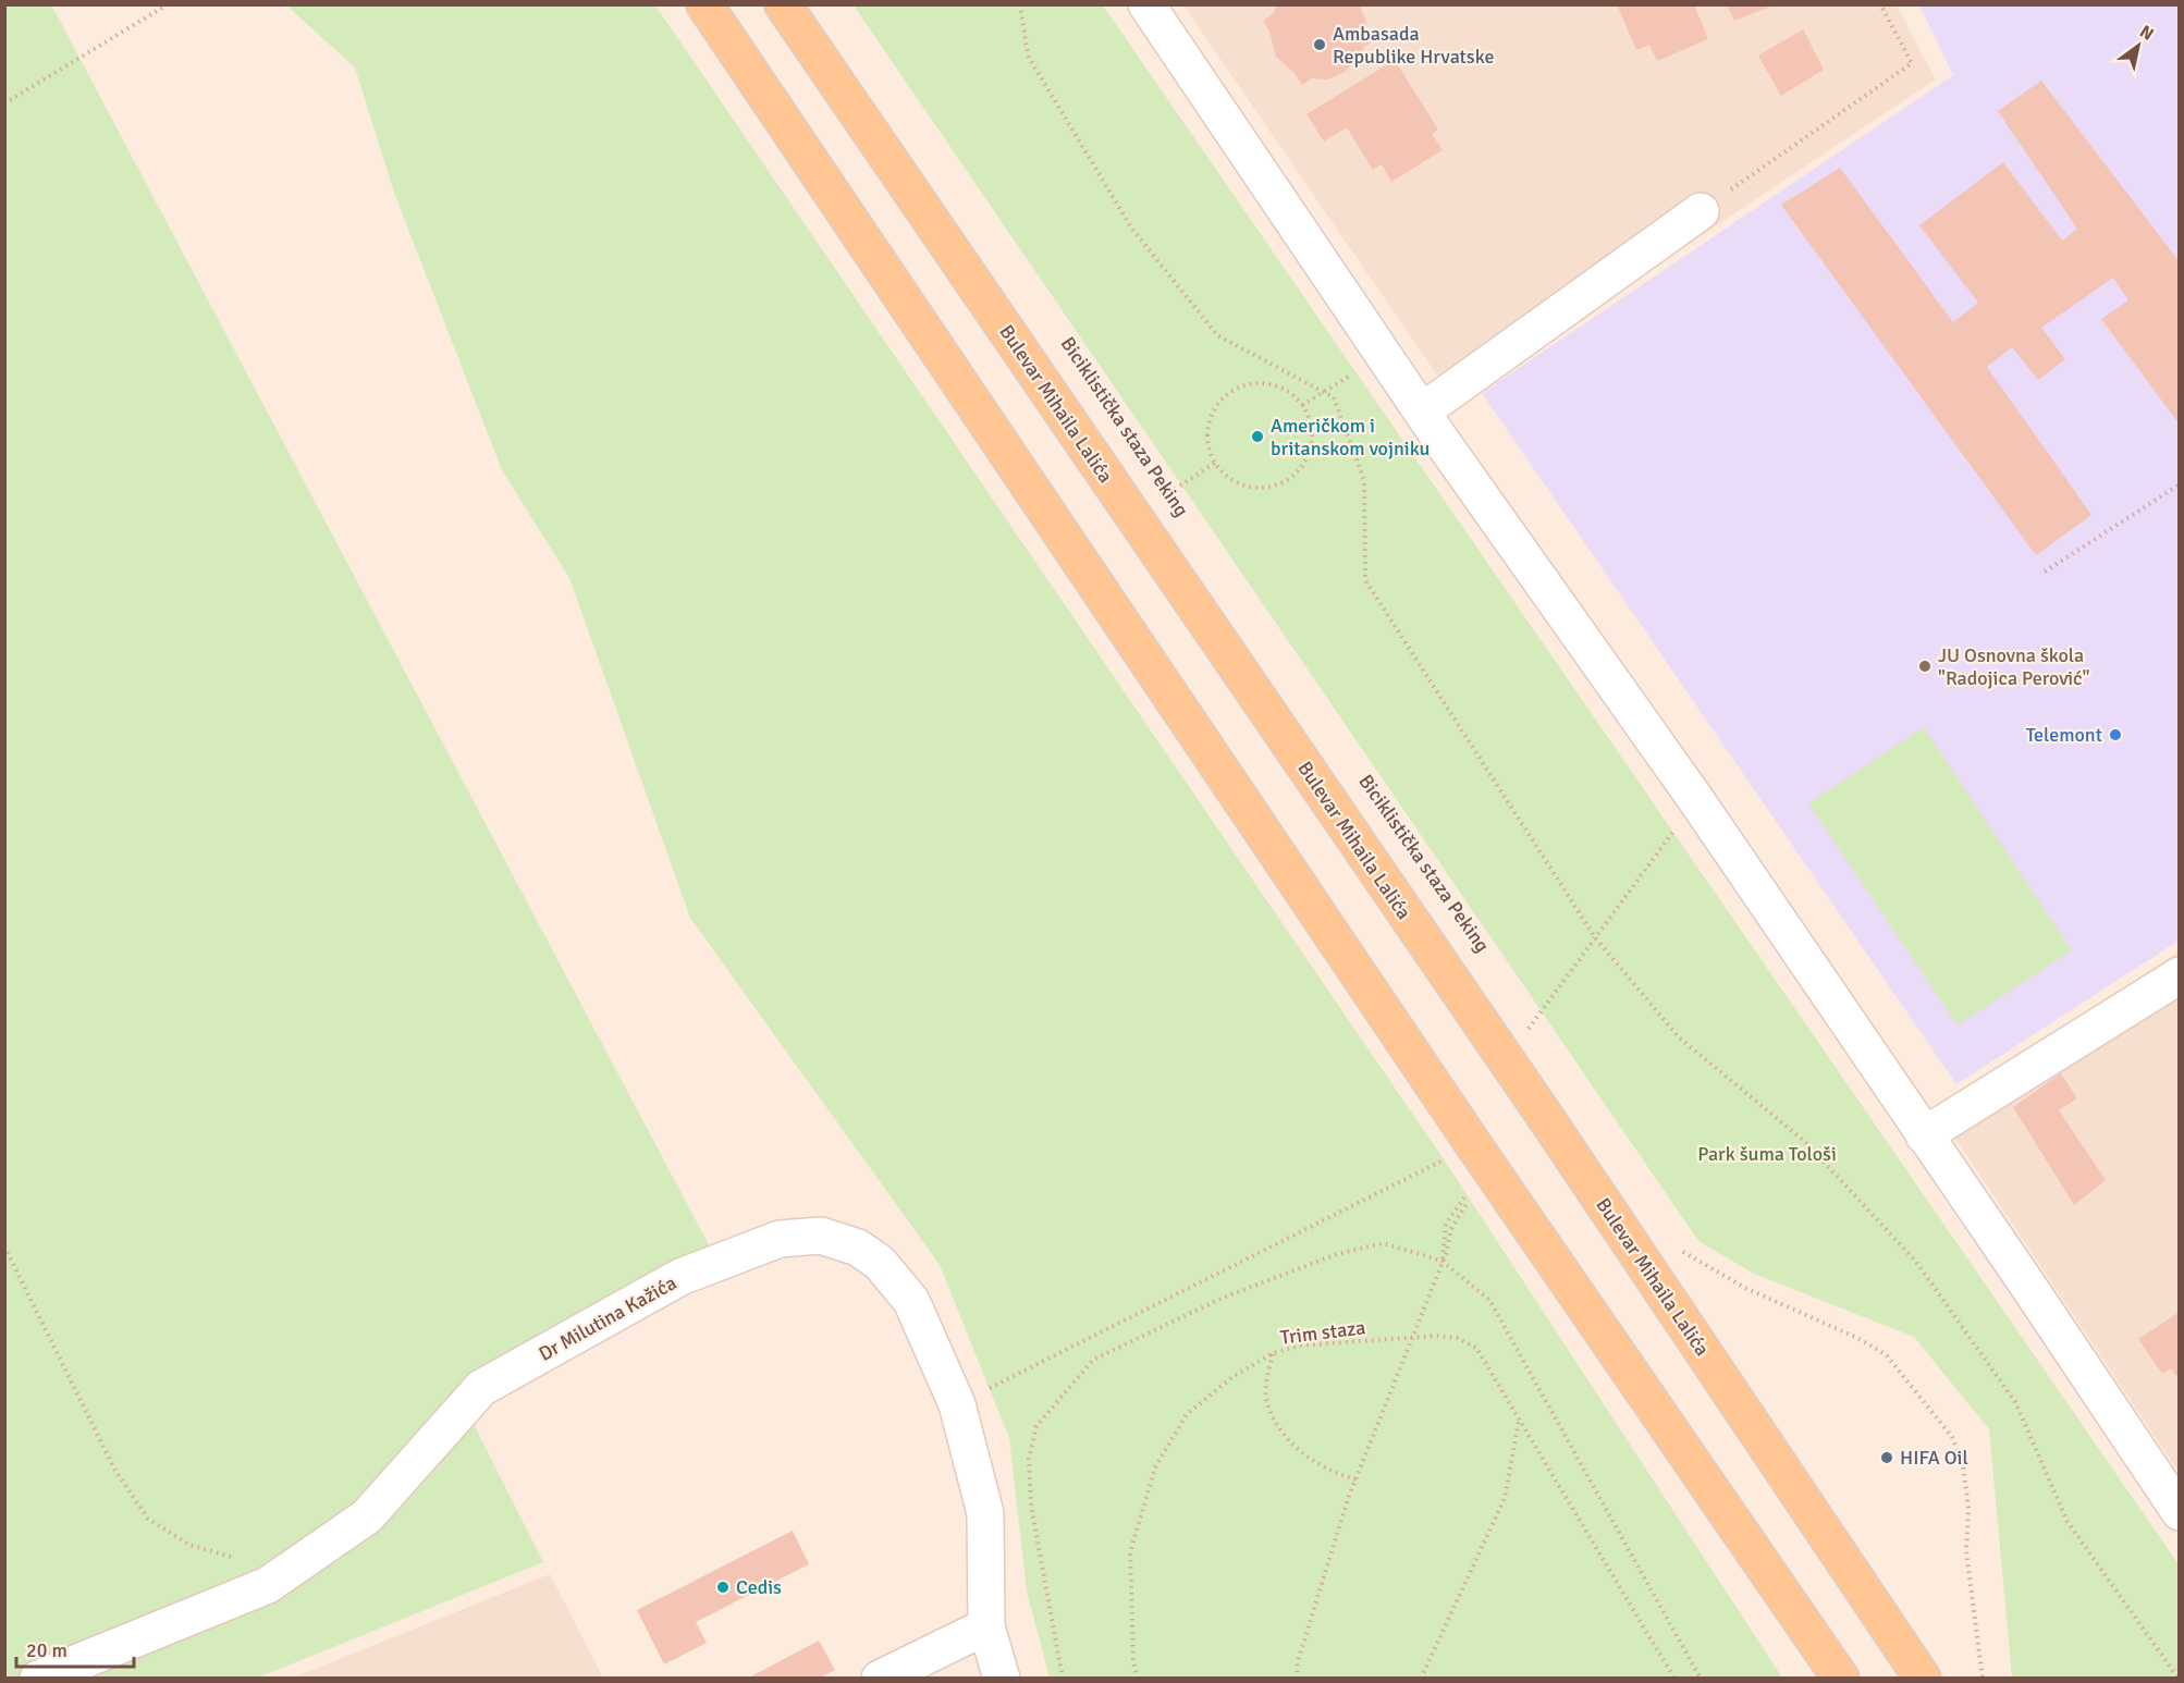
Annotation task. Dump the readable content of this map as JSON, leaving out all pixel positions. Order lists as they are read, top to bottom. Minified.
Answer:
{"streets":{"main road":["Bulevar Mihaila Lalića"],"street":["Dr Milutina Kažića"],"path":["Trim staza"]},"parks":["Park šuma Tološi"],"places":["Ambasada Republike Hrvatske","Američkom i britanskom vojniku","JU Osnovna škola \"Radojica Perović\"","Telemont","HIFA Oil","Cedis"],"scale_bar":"20 m","north":"top right"}
